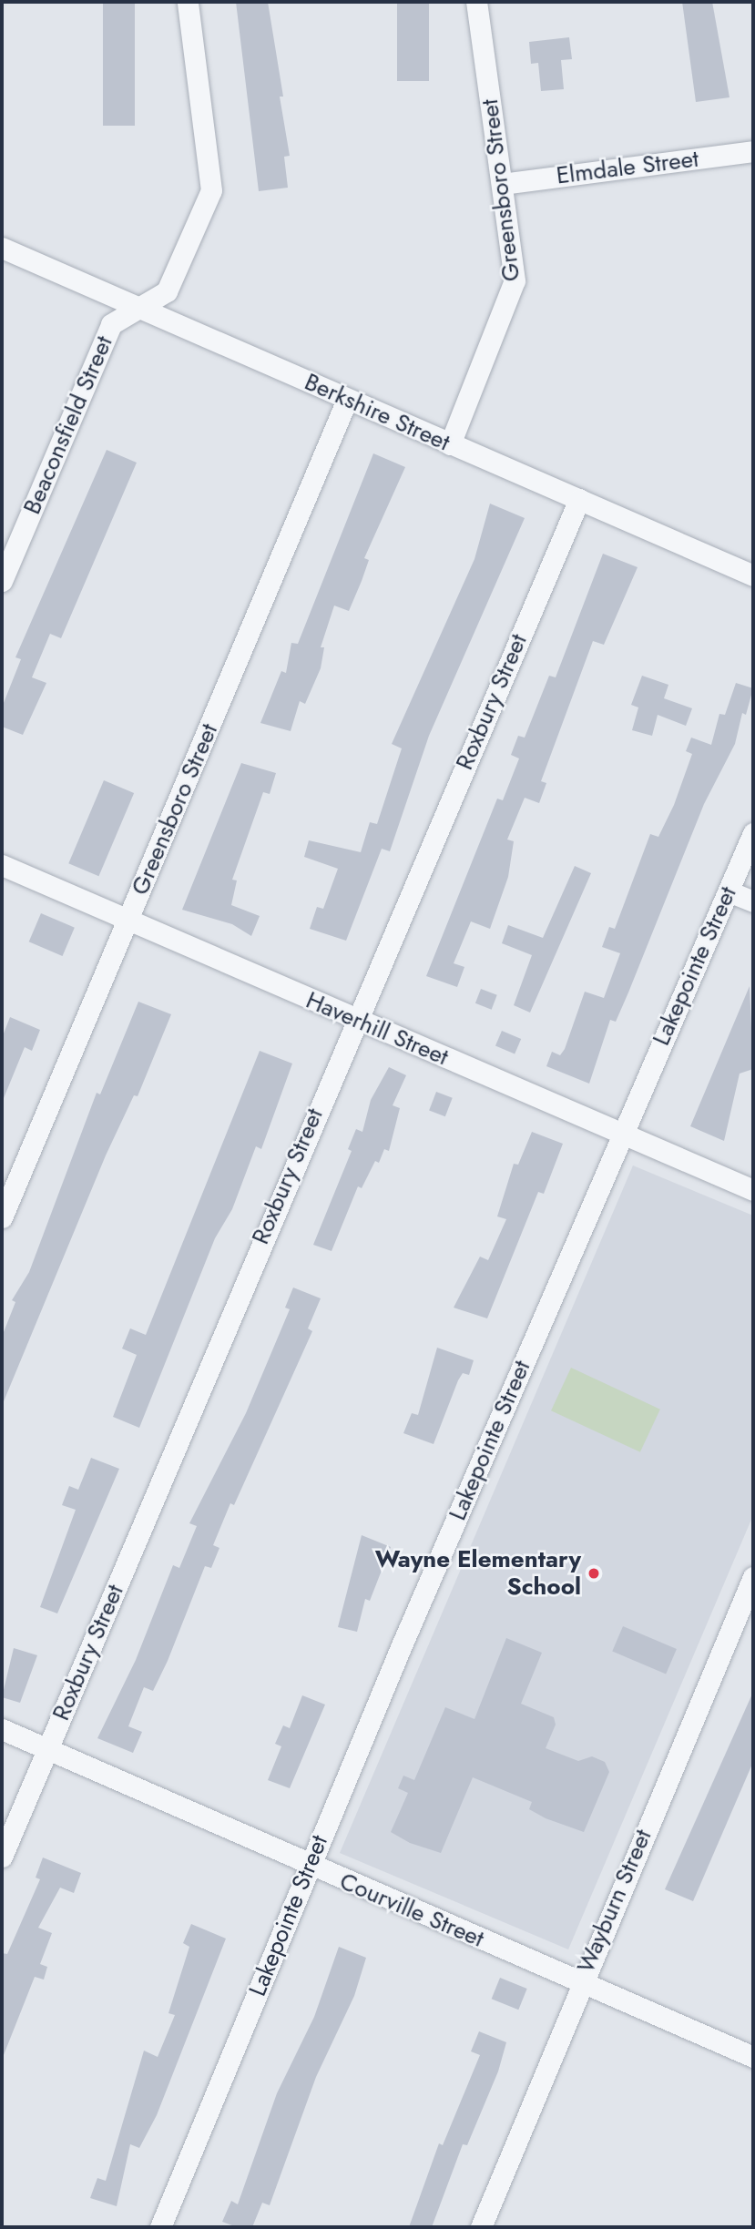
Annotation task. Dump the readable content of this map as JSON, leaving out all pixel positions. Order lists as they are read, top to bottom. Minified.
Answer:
{"streets":{"street":["Elmdale Street","Greensboro Street","Berkshire Street","Beaconsfield Street","Roxbury Street","Lakepointe Street","Haverhill Street","Wayburn Street","Courville Street"]},"crossings":[["Elmdale Street","Greensboro Street"],["Greensboro Street","Berkshire Street"],["Greensboro Street","Haverhill Street"],["Berkshire Street","Beaconsfield Street"],["Berkshire Street","Roxbury Street"],["Roxbury Street","Haverhill Street"],["Roxbury Street","Courville Street"],["Lakepointe Street","Haverhill Street"],["Lakepointe Street","Courville Street"],["Wayburn Street","Courville Street"]],"places":["Wayne Elementary School"]}
